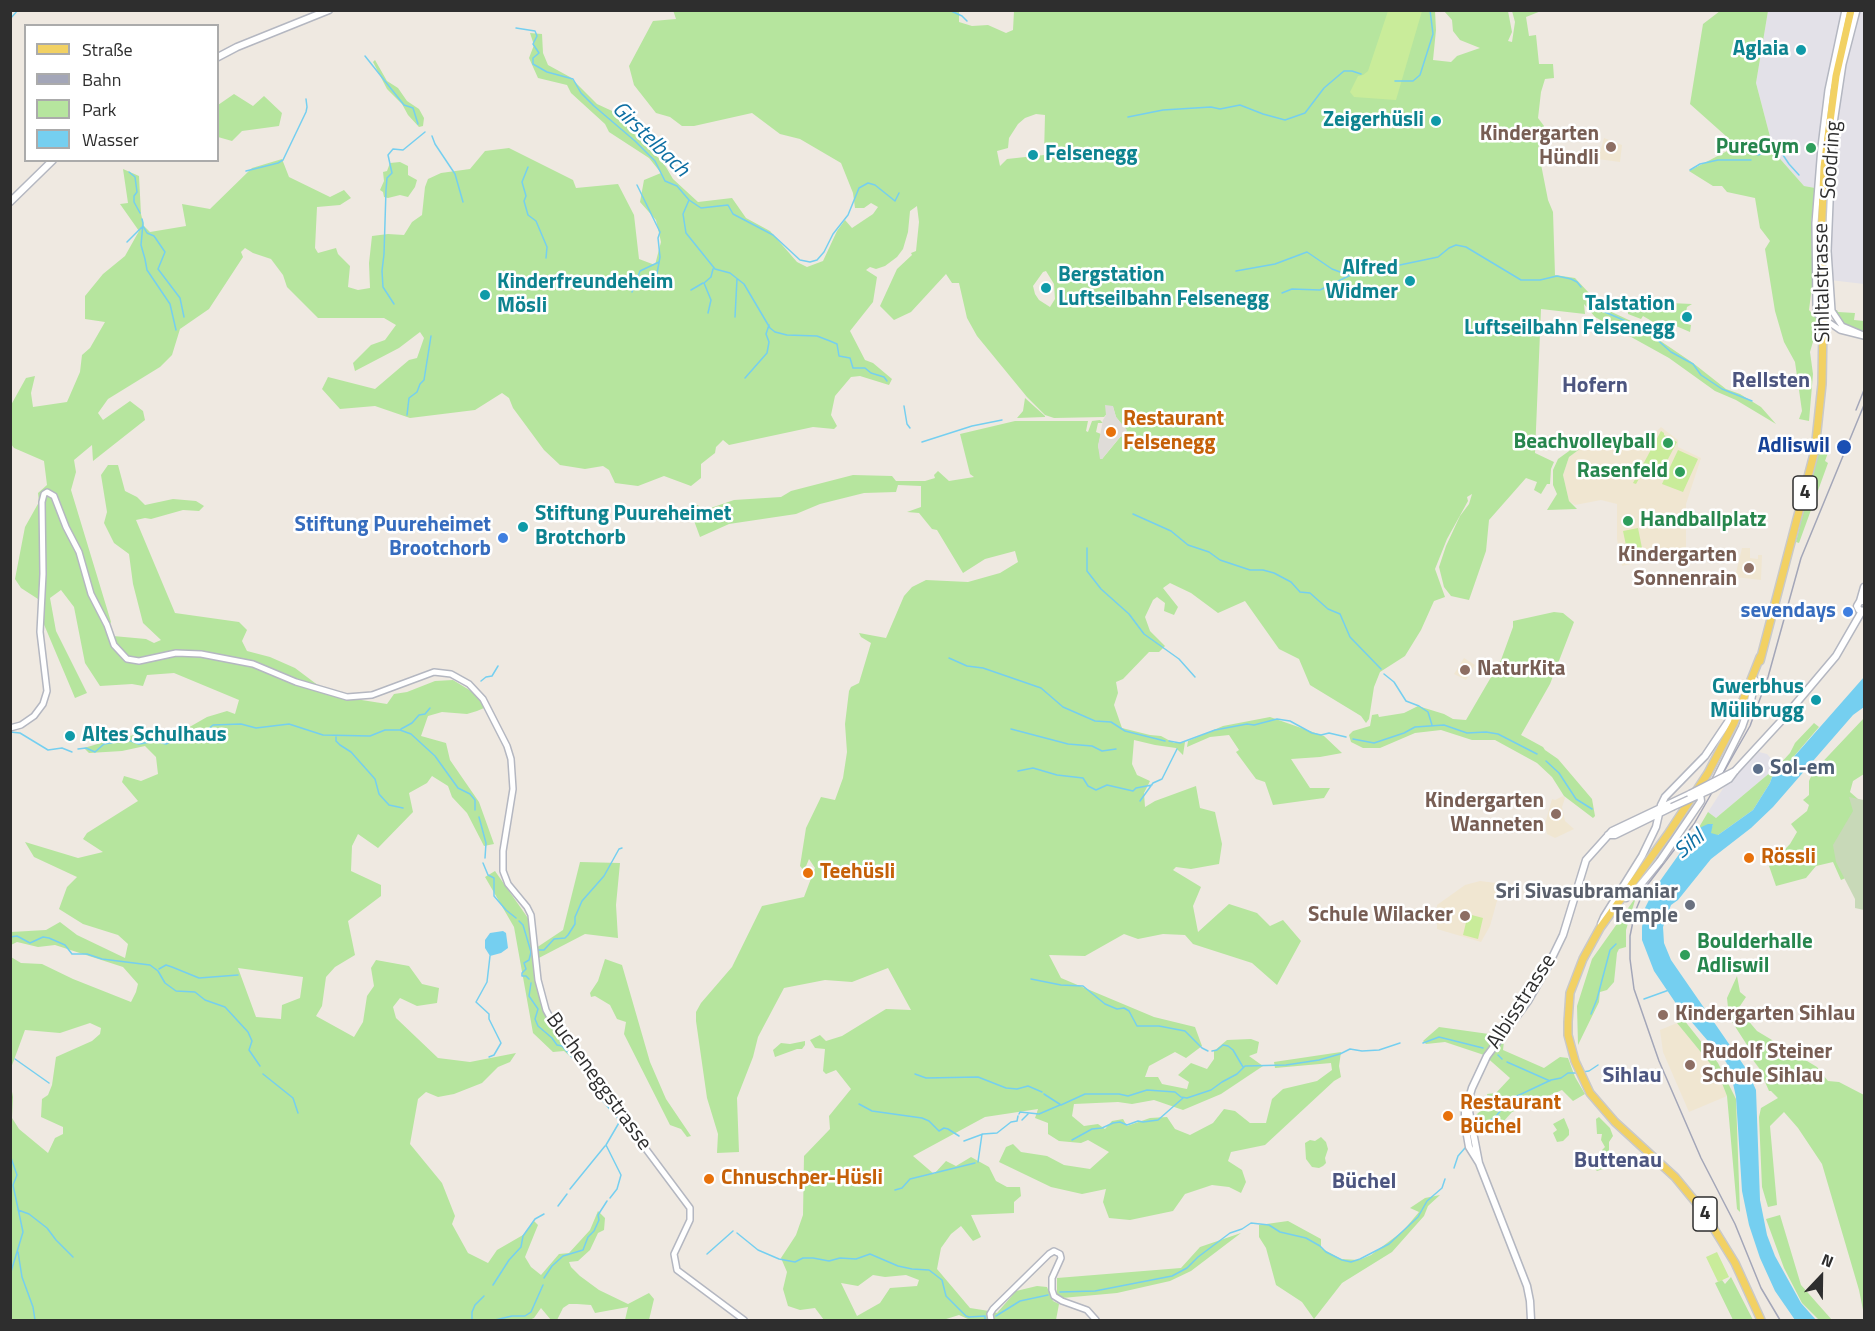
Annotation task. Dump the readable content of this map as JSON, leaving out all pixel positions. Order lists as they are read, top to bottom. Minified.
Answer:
{"streets":{"main road":["Sihltalstrasse","4","Albisstrasse"],"street":["Soodring","Bucheneggstrasse"]},"crossings":[["Soodring","Sihltalstrasse"]],"districts":["Rellsten","Hofern","Sihlau","Buttenau","Büchel"],"water":["Girstelbach","Sihl"],"places":["Aglaia","Zeigerhüsli","Kindergarten Hündli","PureGym","Felsenegg","Alfred Widmer","Bergstation Luftseilbahn Felsenegg","Kinderfreundeheim Mösli","Talstation Luftseilbahn Felsenegg","Restaurant Felsenegg","Beachvolleyball","Adliswil","Rasenfeld","Handballplatz","Stiftung Puureheimet Brotchorb","Stiftung Puureheimet Brootchorb","Kindergarten Sonnenrain","sevendays","NaturKita","Gwerbhus Mülibrugg","Altes Schulhaus","Sol-em","Kindergarten Wanneten","Rössli","Teehüsli","Sri Sivasubramaniar Temple","Schule Wilacker","Boulderhalle Adliswil","Kindergarten Sihlau","Rudolf Steiner Schule Sihlau","Restaurant Büchel","Chnuschper-Hüsli"],"legend":["Straße","Bahn","Park","Wasser"],"north":"top"}
